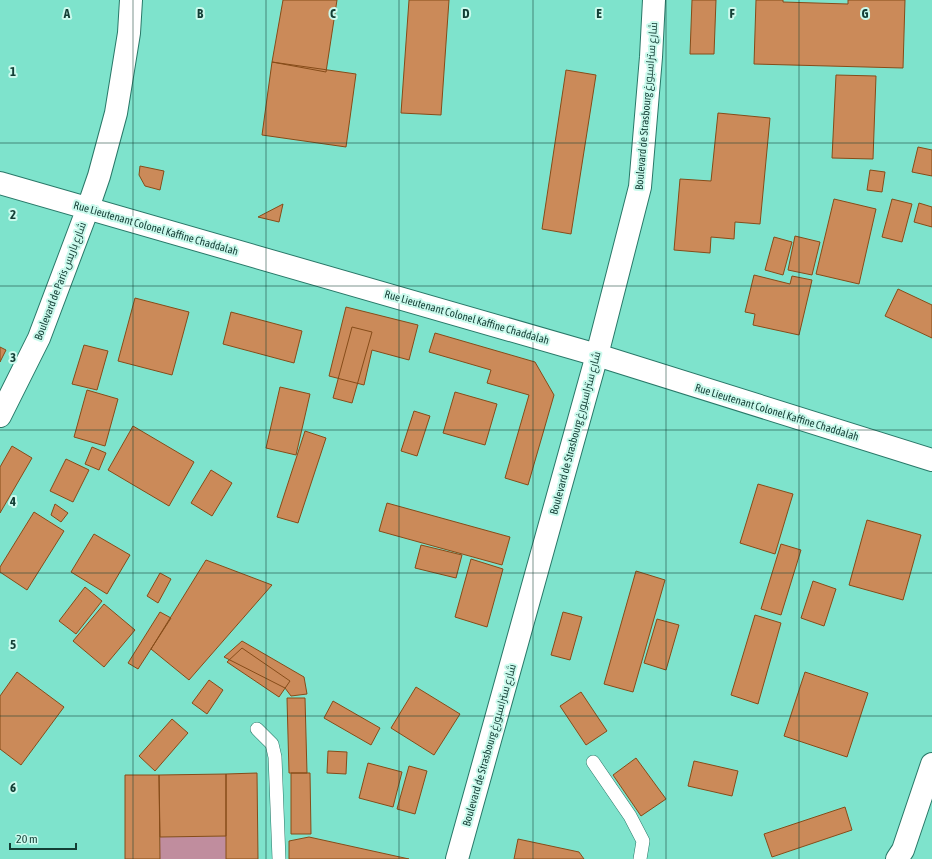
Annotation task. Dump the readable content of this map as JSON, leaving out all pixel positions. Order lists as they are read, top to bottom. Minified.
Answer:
{"streets":{"street":["Boulevard de Strasbourg شارع ستراسبورغ","Rue Lieutenant Colonel Kaffine Chaddalah","Boulevard de Paris شارع باريس"]},"crossings":[["Boulevard de Strasbourg شارع ستراسبورغ","Rue Lieutenant Colonel Kaffine Chaddalah"],["Rue Lieutenant Colonel Kaffine Chaddalah","Boulevard de Paris شارع باريس"]],"scale_bar":"20 m","grid":{"columns":["A","B","C","D","E","F","G"],"rows":["1","2","3","4","5","6"]}}
